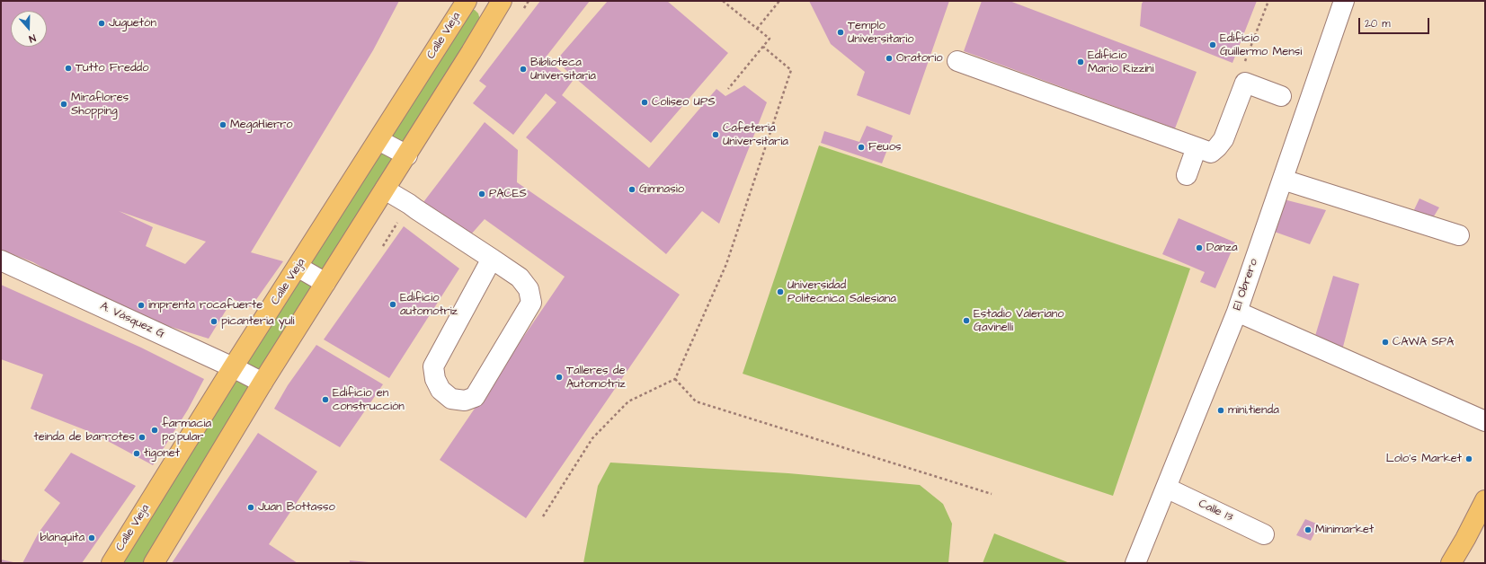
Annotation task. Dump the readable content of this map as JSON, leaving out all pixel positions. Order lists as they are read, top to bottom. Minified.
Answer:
{"streets":{"main road":["Calle Vieja"],"street":["El Obrero","A. Vásquez G","Calle 13"]},"crossings":[["Calle Vieja","A. Vásquez G"],["El Obrero","Calle 13"]],"places":["Juguetón","Templo Universitario","Edificio Guillermo Mensi","Oratorio","Edificio Mario Rizzini","Tutto Freddo","Biblioteca Universitaria","Coliseo UPS","Miraflores Shopping","MegaHierro","Cafeteria Universitaria","Feuos","Gimnasio","PACES","Danza","Universidad Politecnica Salesiana","Edificio automotriz","imprenta rocafuerte","Estadio Valeriano Gavinelli","picanteria yuli","CAWA SPA","Talleres de Automotriz","Edificio en construcción","mini,tienda","farmacia po´pular","teinda de barrotes","tigonet","Lolo's Market","Juan Bottasso","Minimarket","blanquita"],"scale_bar":"20 m","north":"bottom"}
